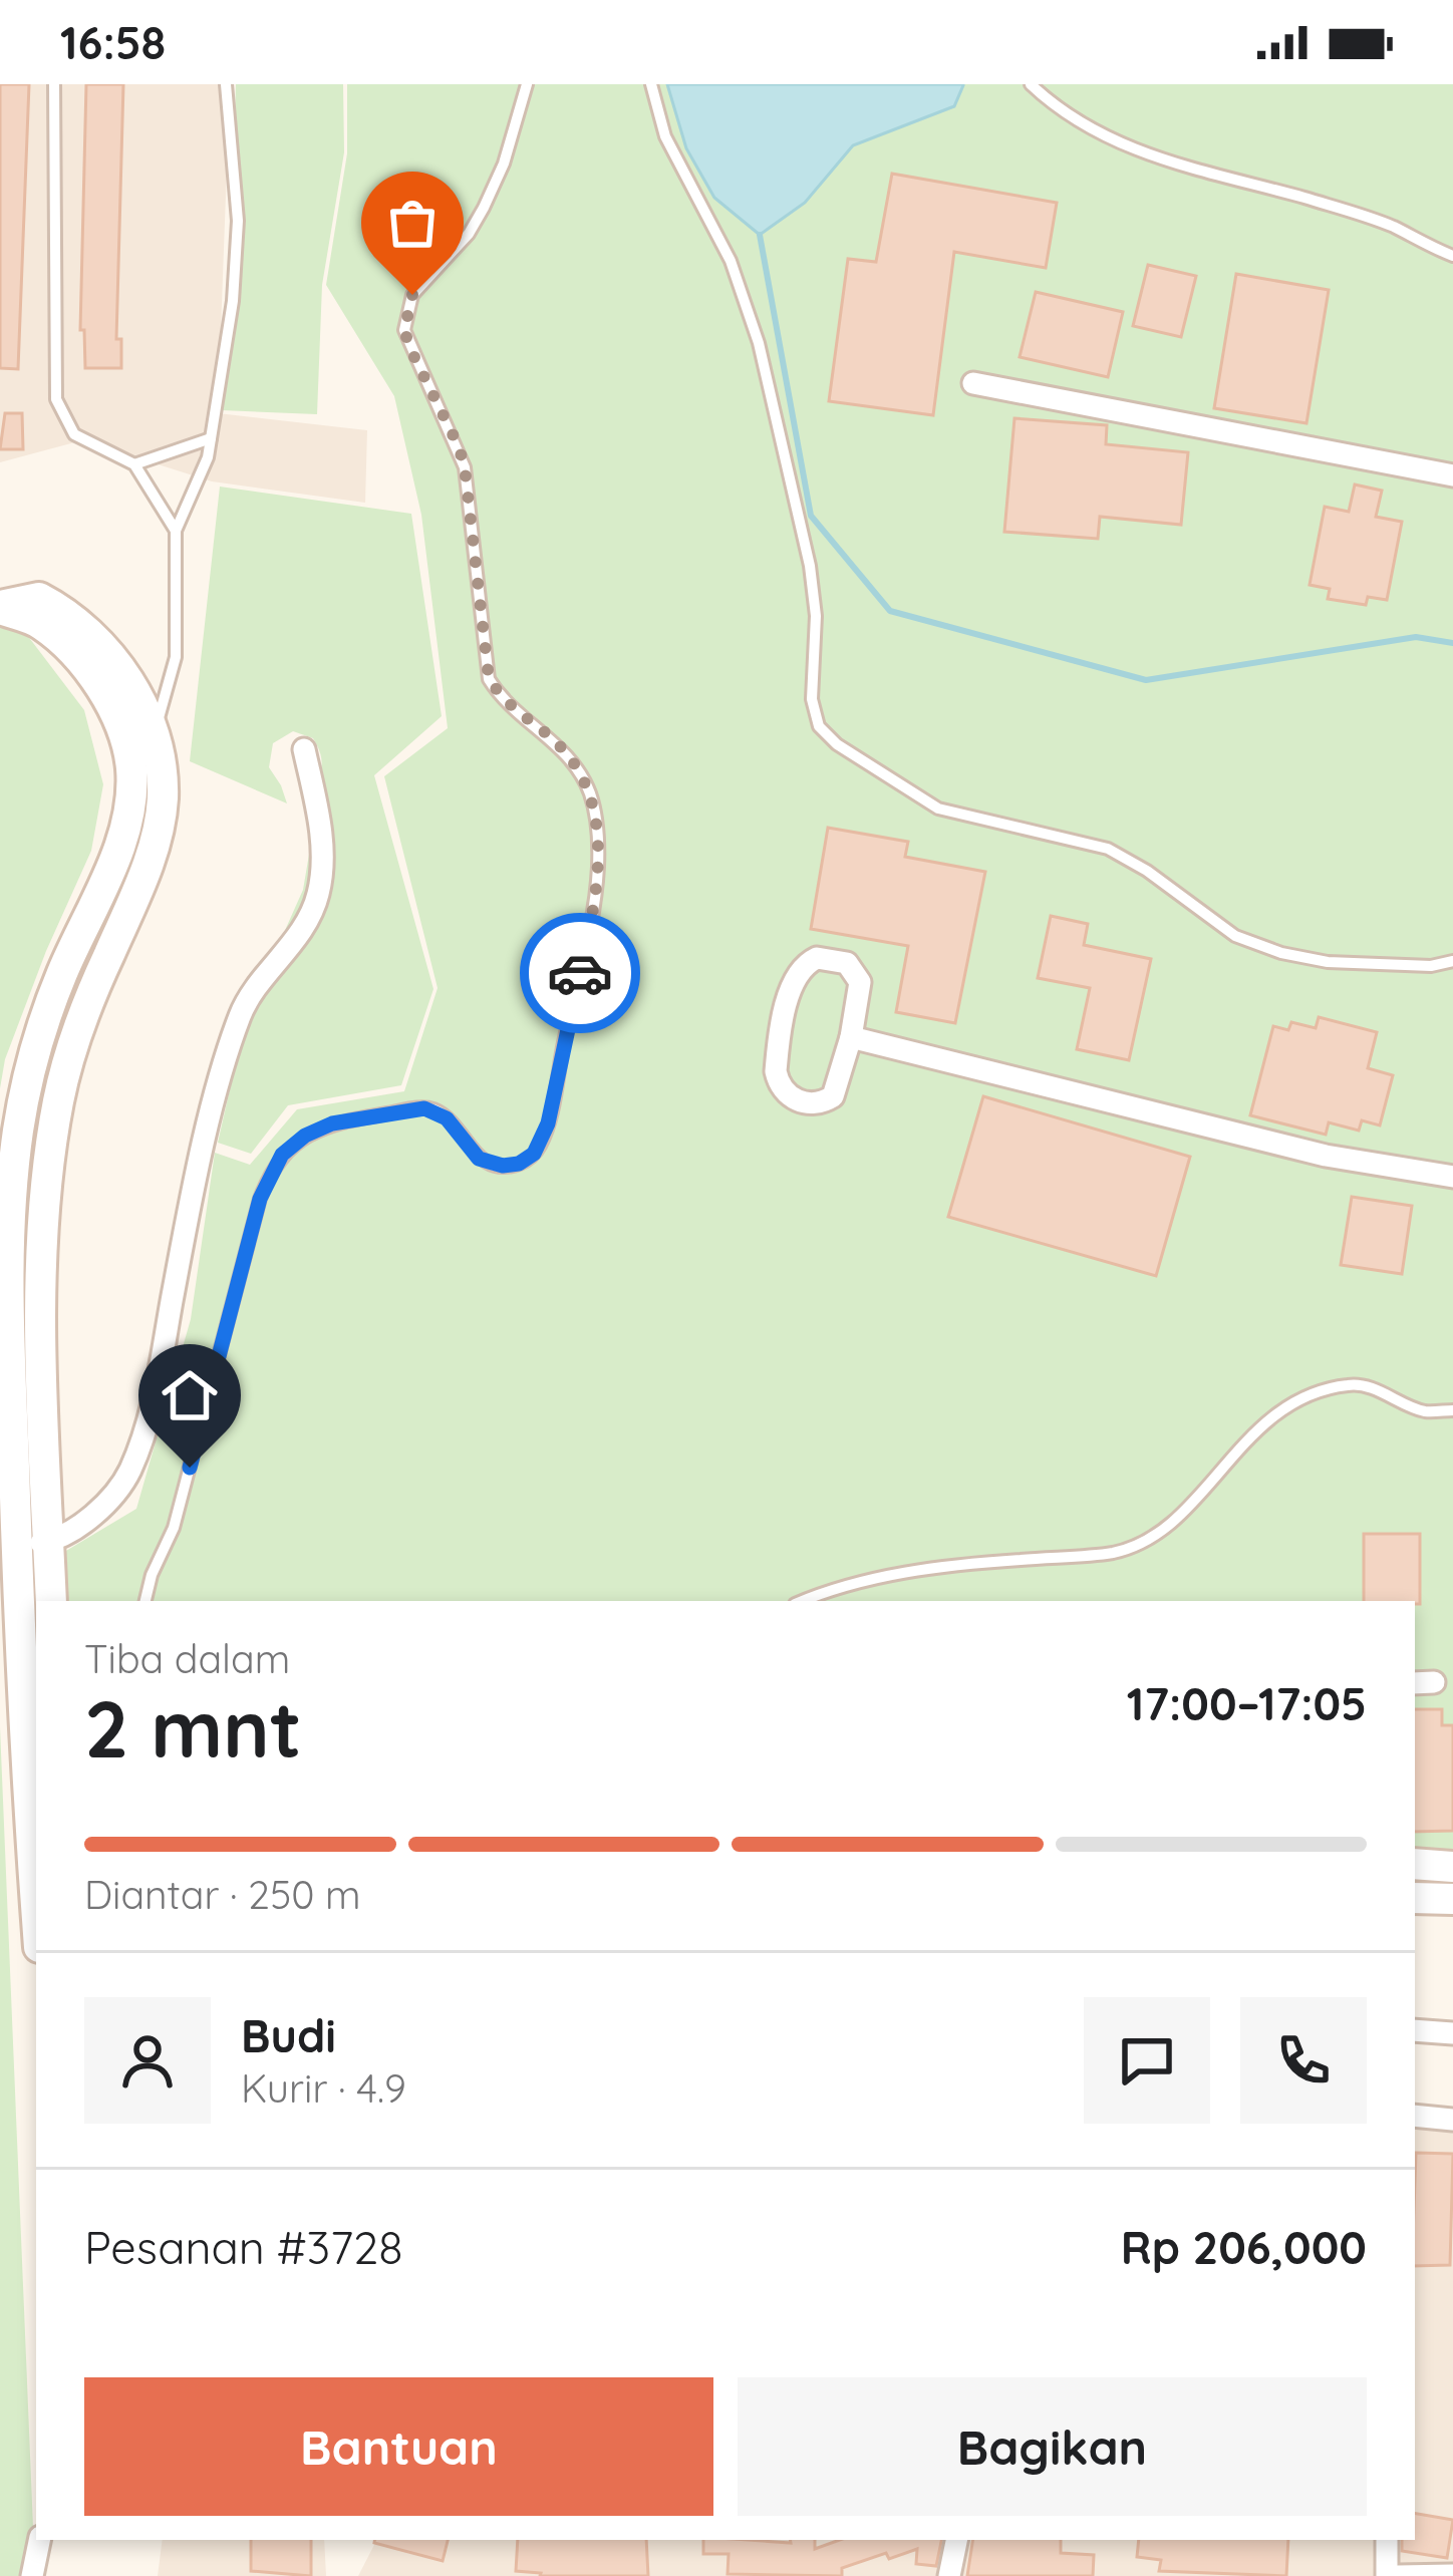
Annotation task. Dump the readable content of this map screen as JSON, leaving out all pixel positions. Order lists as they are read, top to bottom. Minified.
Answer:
{"page":{"status":"16:58","heading":["2 mnt","Tiba dalam","17:00–17:05"],"panel":["Budi","Kurir · 4.9","Pesanan #3728","Rp 206,000"],"bar":"Diantar · 250 m","buttons":["Bantuan","Bagikan"]}}
